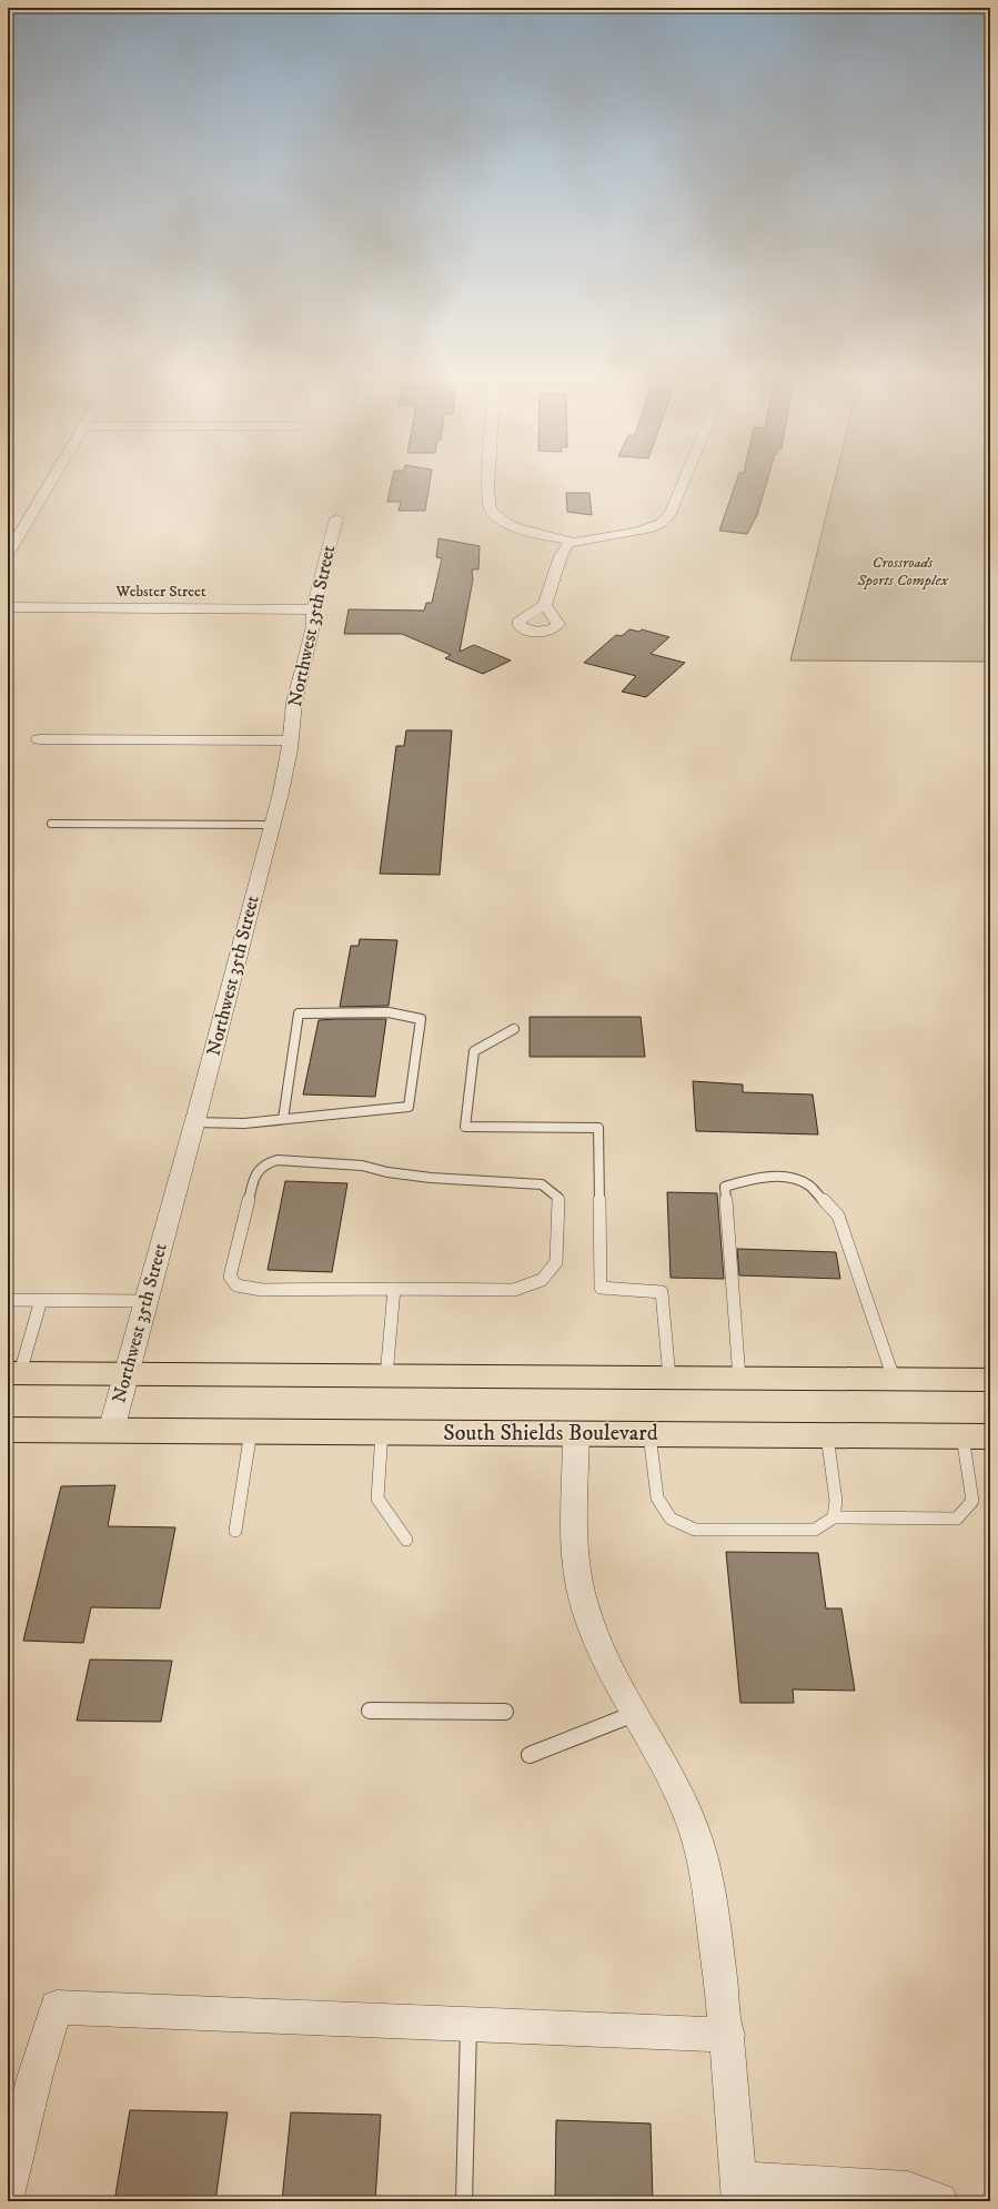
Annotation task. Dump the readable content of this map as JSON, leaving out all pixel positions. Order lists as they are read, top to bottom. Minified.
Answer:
{"streets":{"main road":["South Shields Boulevard"],"street":["Webster Street","Northwest 35th Street"]},"crossings":[["Webster Street","Northwest 35th Street"],["Northwest 35th Street","South Shields Boulevard"]],"parks":["Crossroads Sports Complex"]}
